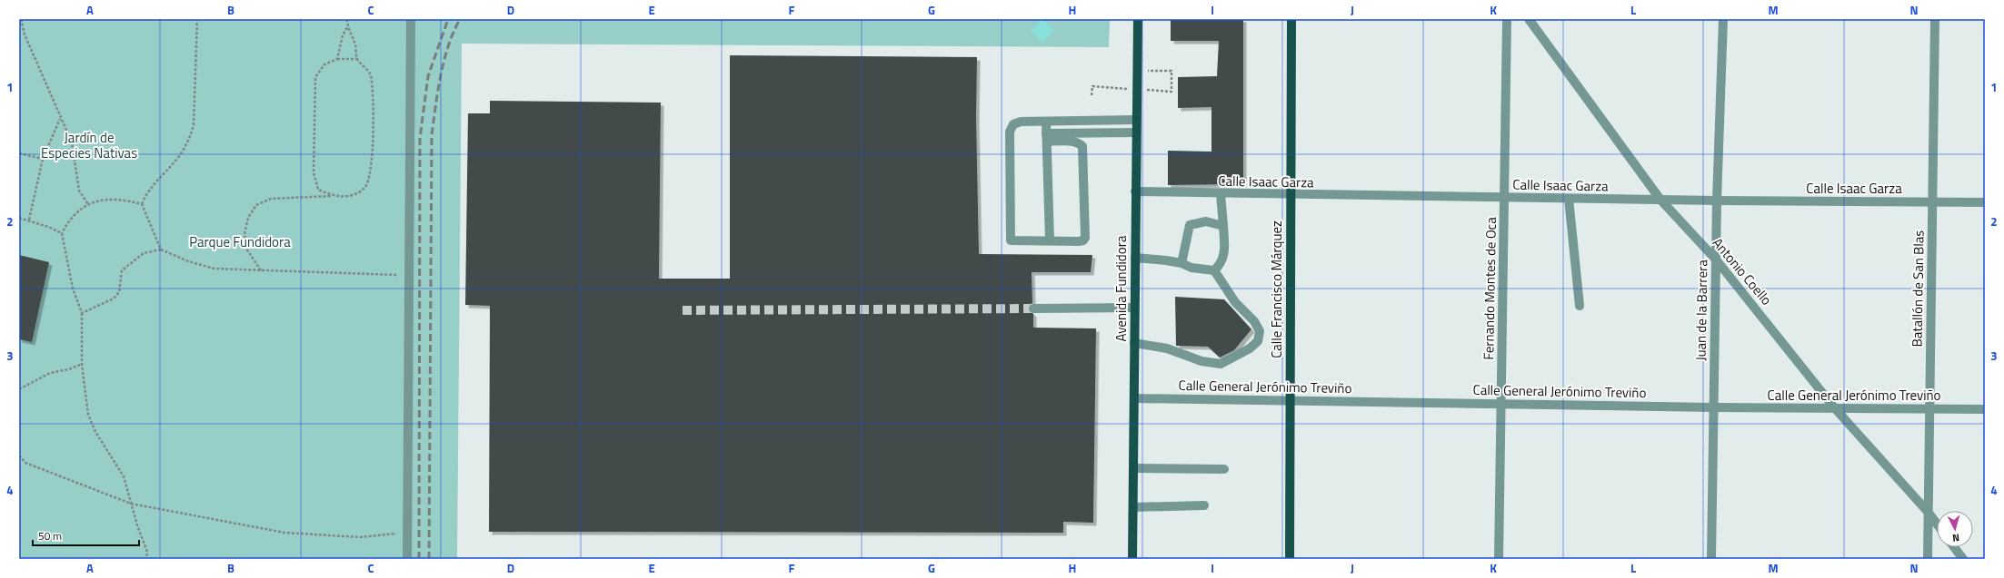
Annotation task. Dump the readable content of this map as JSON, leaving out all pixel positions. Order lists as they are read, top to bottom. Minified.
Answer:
{"streets":{"main road":["Avenida Fundidora","Calle Francisco Márquez"],"street":["Calle Isaac Garza","Antonio Coello","Fernando Montes de Oca","Batallón de San Blas","Juan de la Barrera","Calle General Jerónimo Treviño"]},"crossings":[["Calle Isaac Garza","Antonio Coello"],["Calle Isaac Garza","Avenida Fundidora"],["Calle Isaac Garza","Fernando Montes de Oca"],["Calle Isaac Garza","Batallón de San Blas"],["Calle Isaac Garza","Calle Francisco Márquez"],["Calle Isaac Garza","Juan de la Barrera"],["Antonio Coello","Batallón de San Blas"],["Antonio Coello","Juan de la Barrera"],["Antonio Coello","Calle General Jerónimo Treviño"],["Avenida Fundidora","Calle General Jerónimo Treviño"],["Fernando Montes de Oca","Calle General Jerónimo Treviño"],["Batallón de San Blas","Calle General Jerónimo Treviño"],["Calle Francisco Márquez","Calle General Jerónimo Treviño"],["Juan de la Barrera","Calle General Jerónimo Treviño"]],"parks":["Jardín de Especies Nativas","Parque Fundidora"],"scale_bar":"50 m","north":"bottom","grid":{"columns":["A","B","C","D","E","F","G","H","I","J","K","L","M","N"],"rows":["1","2","3","4"]}}
